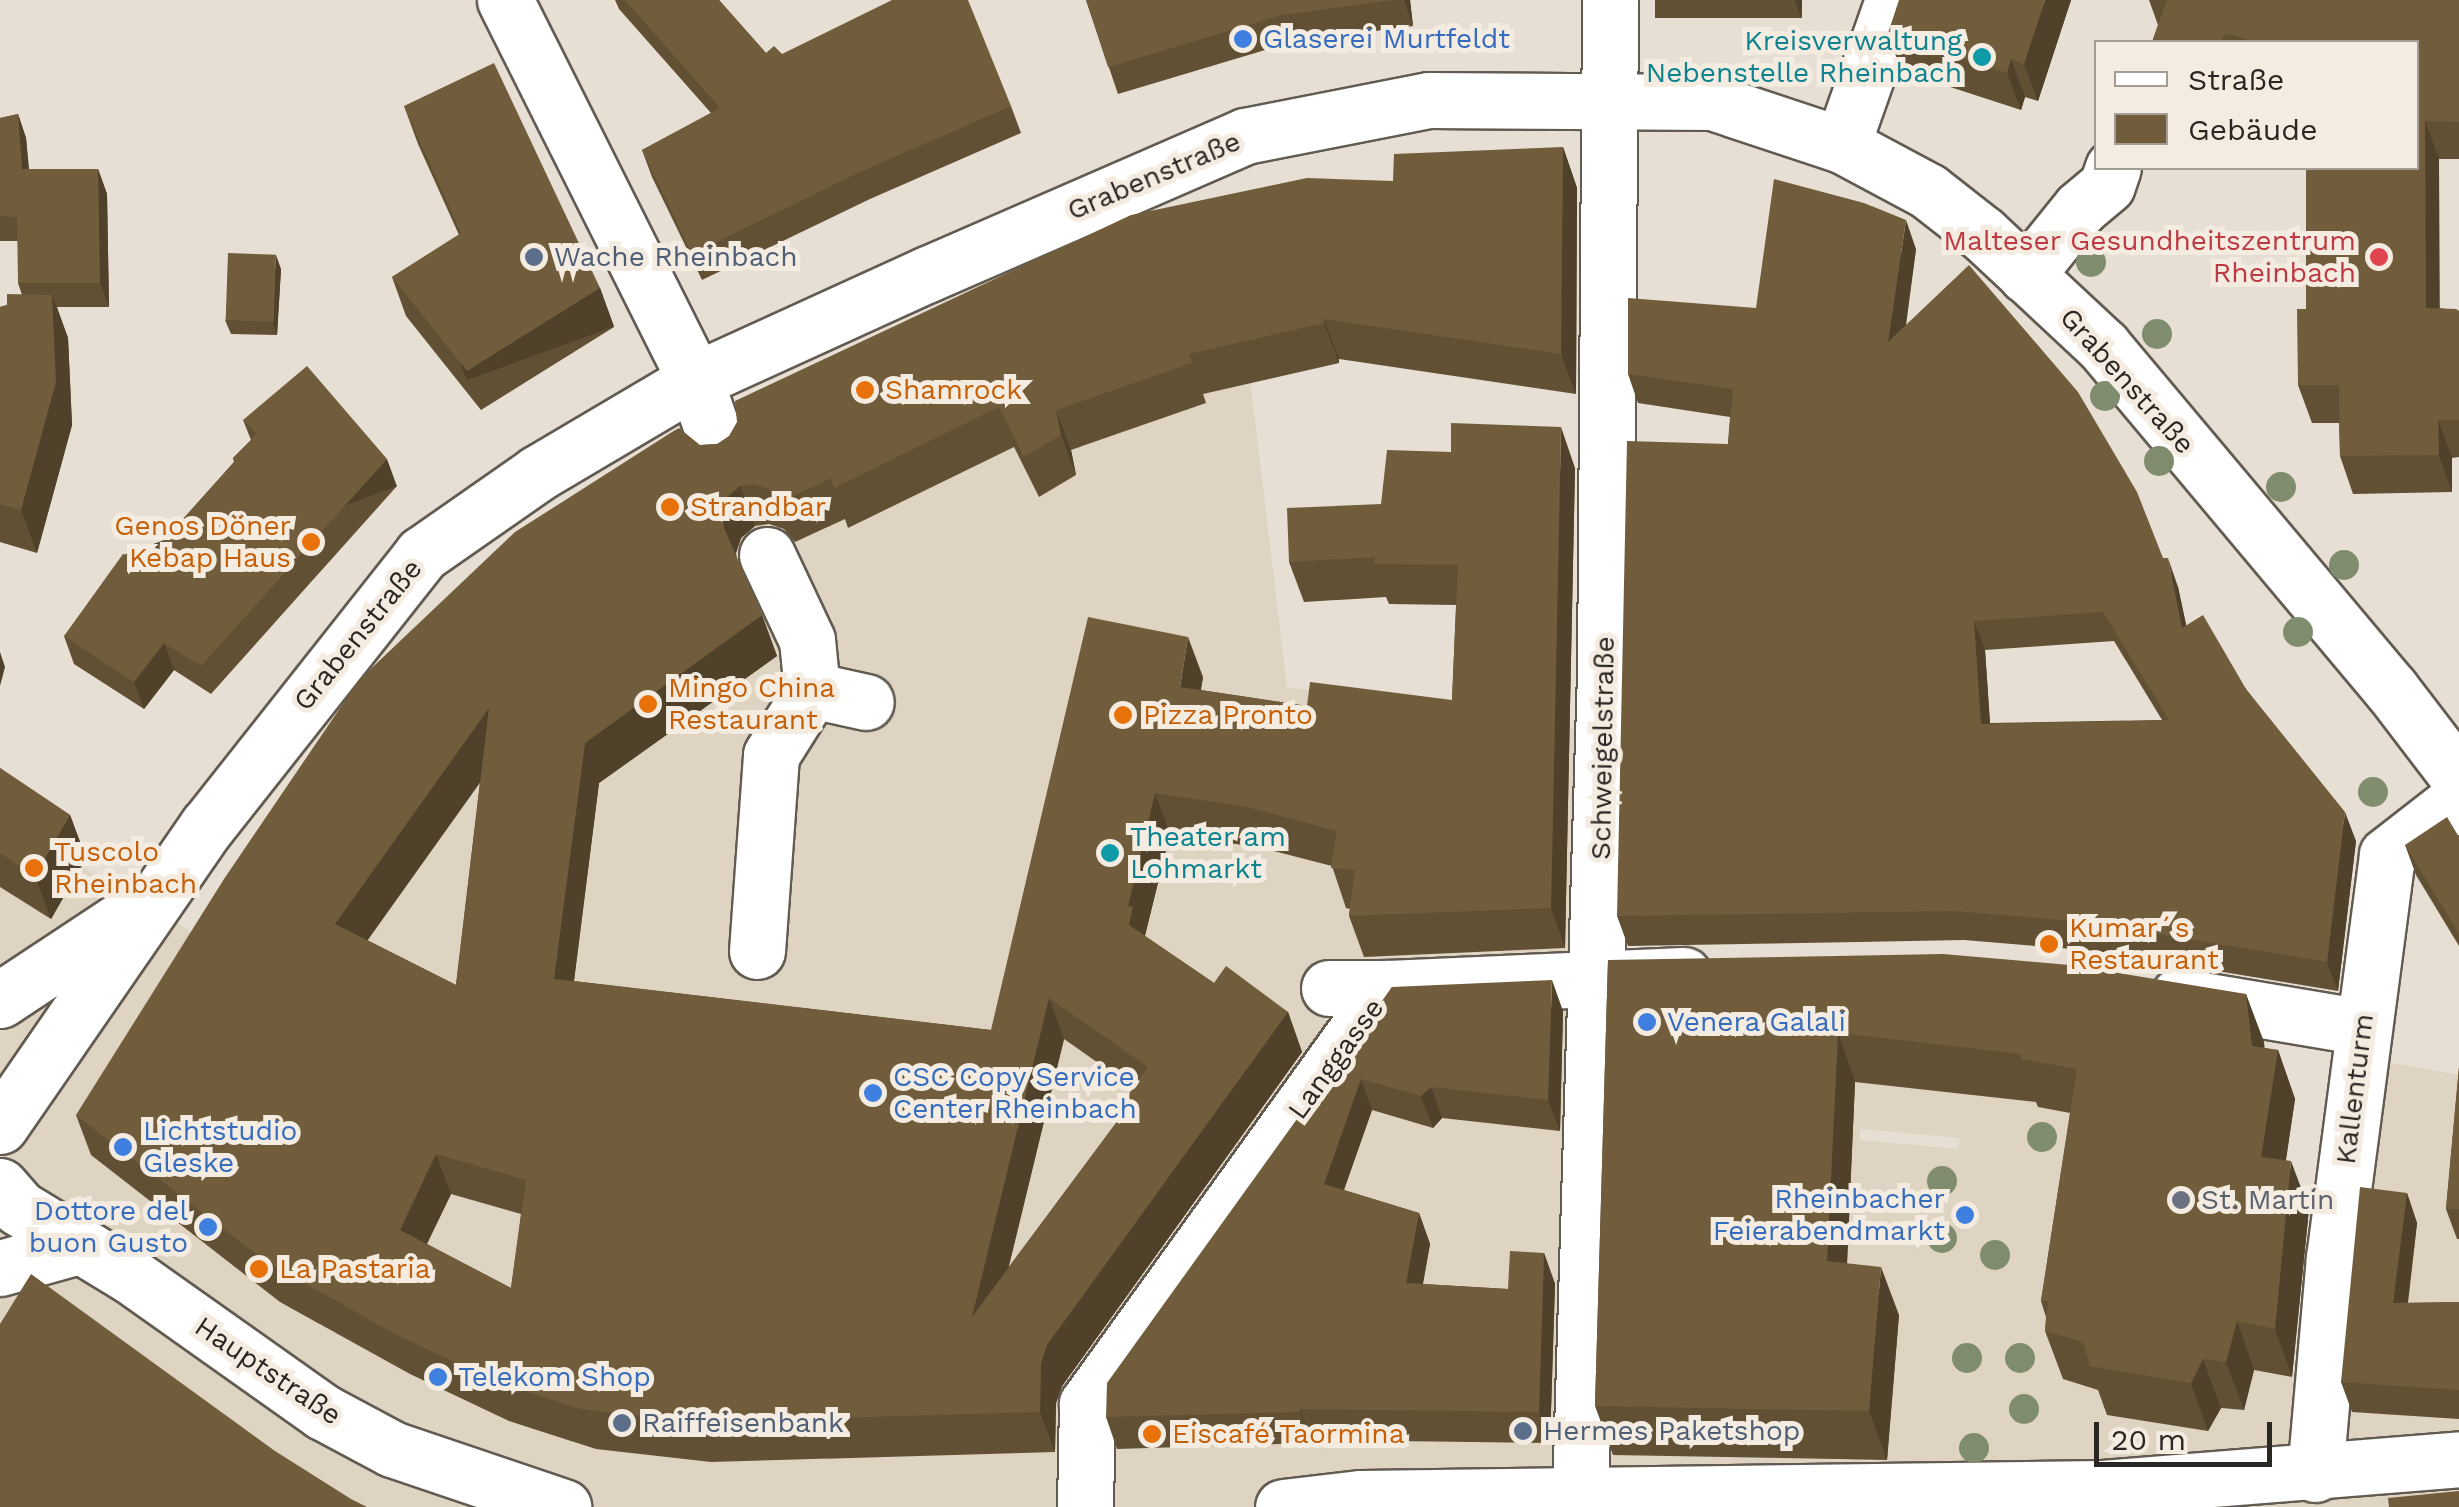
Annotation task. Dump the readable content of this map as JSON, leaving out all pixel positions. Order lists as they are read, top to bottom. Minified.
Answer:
{"streets":{"main road":["Grabenstraße","Schweigelstraße","Langgasse","Kallenturm","Hauptstraße"]},"crossings":[["Grabenstraße","Schweigelstraße"],["Schweigelstraße","Langgasse"]],"places":["Glaserei Murtfeldt","Kreisverwaltung Nebenstelle Rheinbach","Wache Rheinbach","Malteser Gesundheitszentrum Rheinbach","Shamrock","Strandbar","Genos Döner Kebap Haus","Mingo China Restaurant","Pizza Pronto","Theater am Lohmarkt","Tuscolo Rheinbach","Kumar´s Restaurant","Venera Galali","CSC Copy Service Center Rheinbach","Lichtstudio Gleske","St. Martin","Rheinbacher Feierabendmarkt","Dottore del buon Gusto","La Pastaria","Telekom Shop","Raiffeisenbank","Hermes Paketshop","Eiscafé Taormina"],"legend":["Straße","Gebäude"],"scale_bar":"20 m"}
